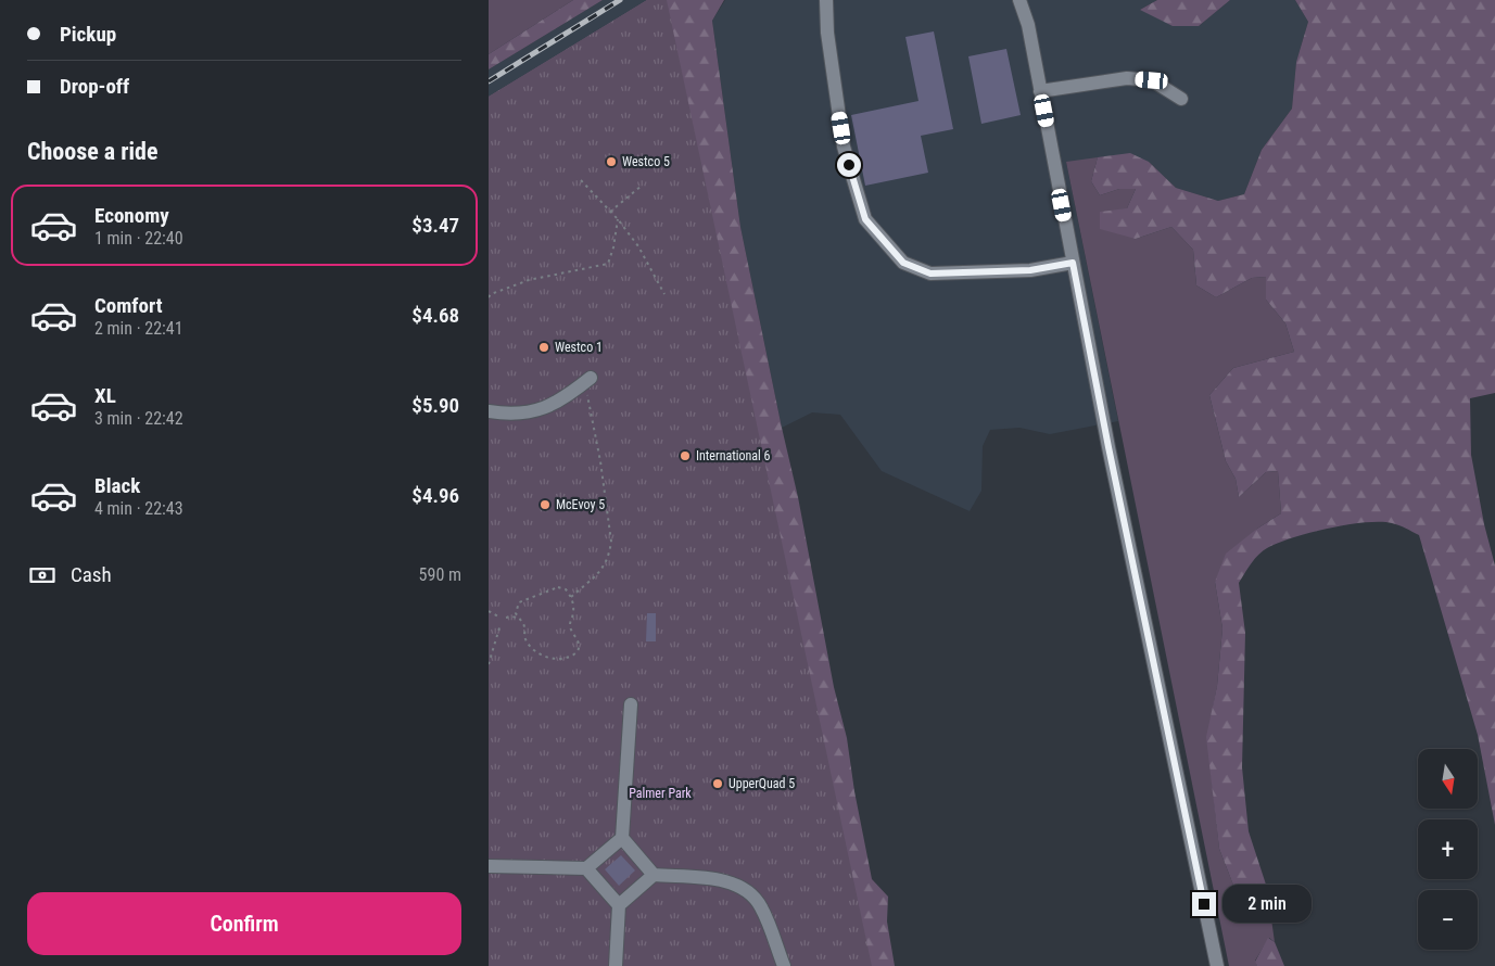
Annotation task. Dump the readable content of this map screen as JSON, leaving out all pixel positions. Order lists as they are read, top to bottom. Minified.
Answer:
{"parks":["Palmer Park"],"places":["Westco 5","Westco 1","International 6","McEvoy 5","UpperQuad 5"],"north":"bottom","page":{"banner":["Pickup","Drop-off"],"heading":"Choose a ride","list":[{"name":"Economy","note":"1 min · 22:40","value":"$3.47"},{"name":"Comfort","note":"2 min · 22:41","value":"$4.68"},{"name":"XL","note":"3 min · 22:42","value":"$5.90"},{"name":"Black","note":"4 min · 22:43","value":"$4.96"}],"pay":["Cash","590 m"],"map_buttons":["+","−"],"buttons":"Confirm","bubble":"2 min"}}
